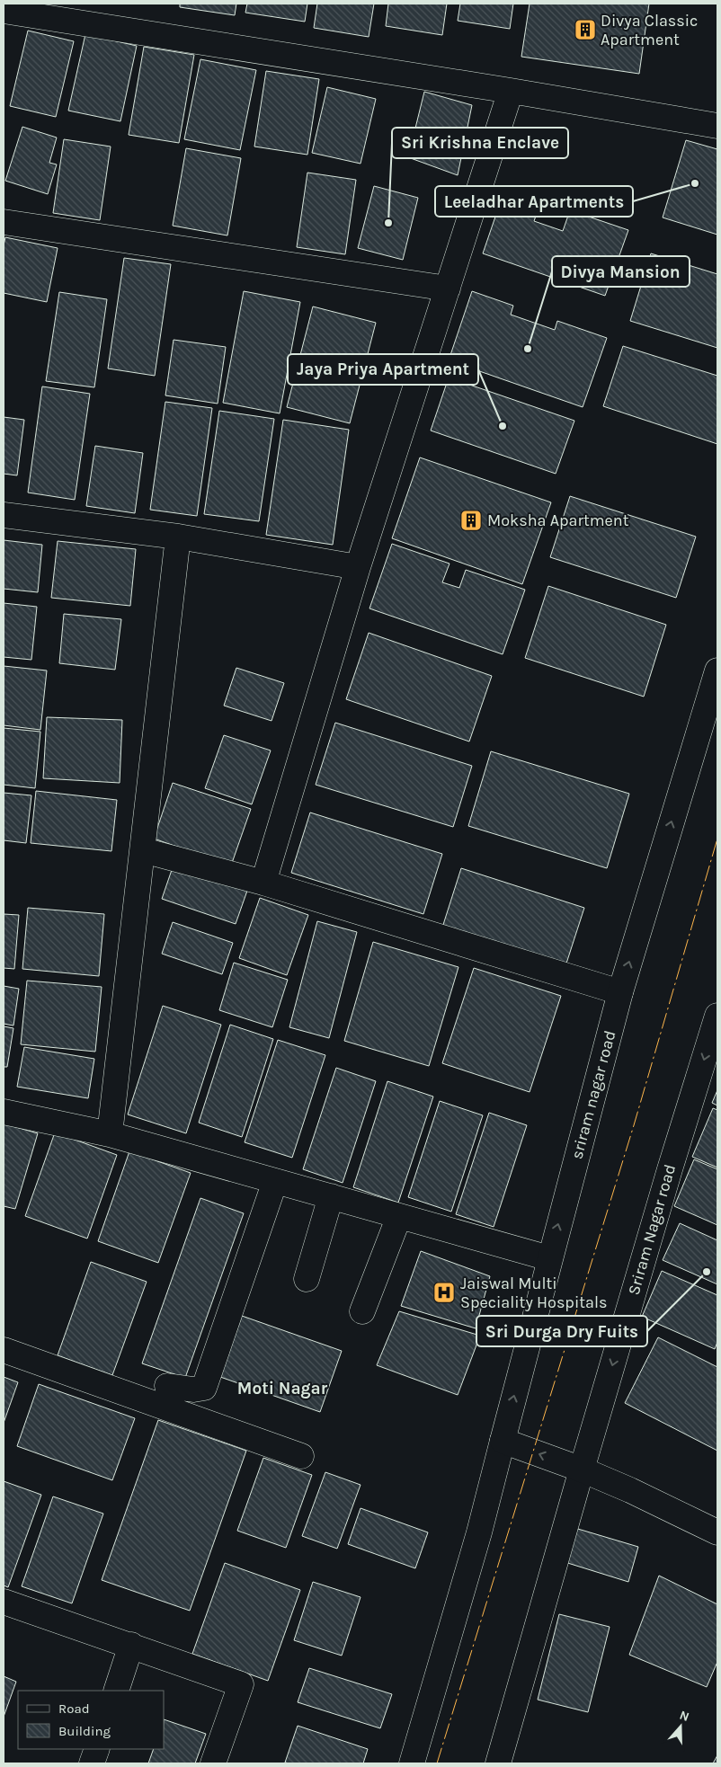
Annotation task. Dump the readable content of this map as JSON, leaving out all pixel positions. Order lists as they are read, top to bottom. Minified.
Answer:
{"streets":{"street":["sriram nagar road","Sriram Nagar road"]},"one_way":["sriram nagar road","Sriram Nagar road"],"districts":["Moti Nagar"],"places":{"building":["Divya Classic Apartment","Moksha Apartment"],"other":["Leeladhar Apartments","Sri Krishna Enclave","Divya Mansion","Jaya Priya Apartment","Sri Durga Dry Fuits"],"hospital":["Jaiswal Multi Speciality Hospitals"]},"legend":["Road","Building"],"north":"top"}
